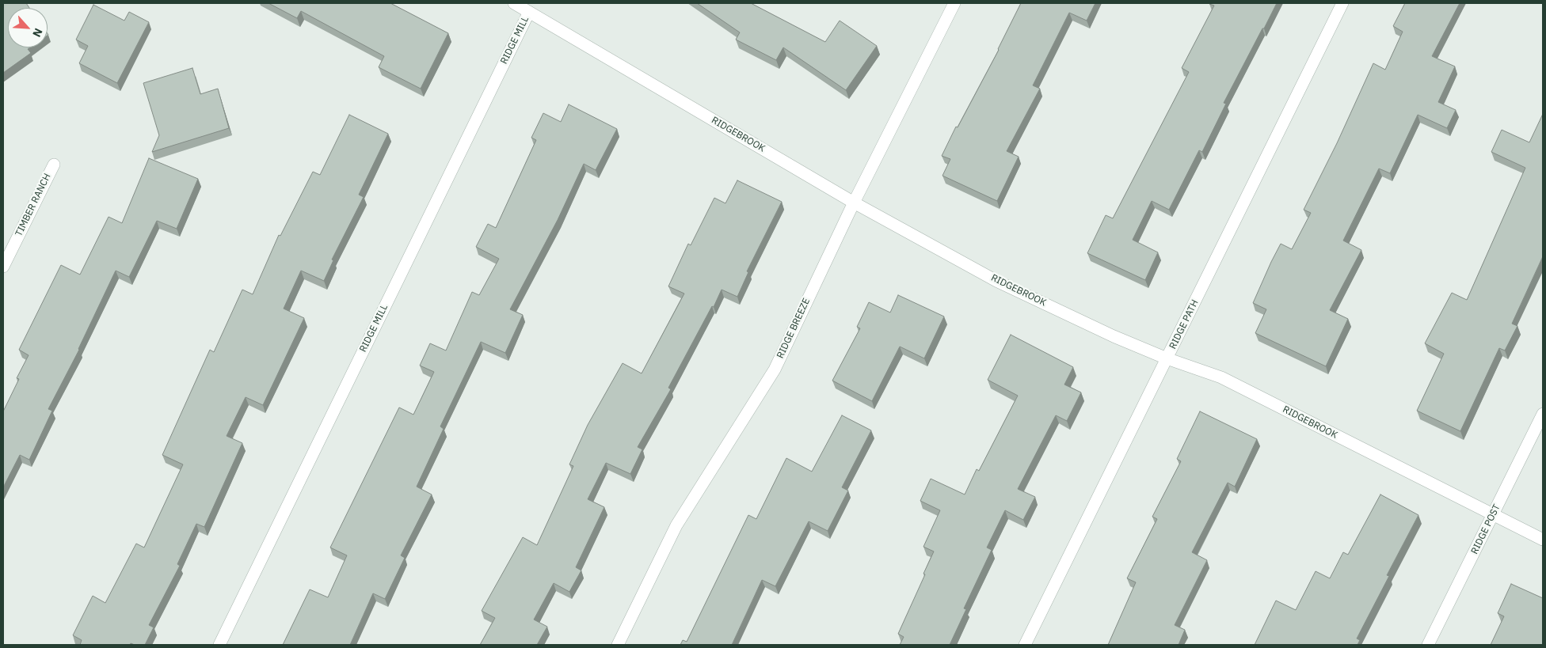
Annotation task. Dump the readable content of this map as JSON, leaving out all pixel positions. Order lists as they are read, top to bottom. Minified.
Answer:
{"streets":{"street":["RIDGE MILL","RIDGEBROOK","TIMBER RANCH","RIDGE PATH","RIDGE BREEZE","RIDGE POST"]},"crossings":[["RIDGE MILL","RIDGEBROOK"],["RIDGEBROOK","RIDGE PATH"],["RIDGEBROOK","RIDGE BREEZE"],["RIDGEBROOK","RIDGE POST"]],"north":"bottom right"}
